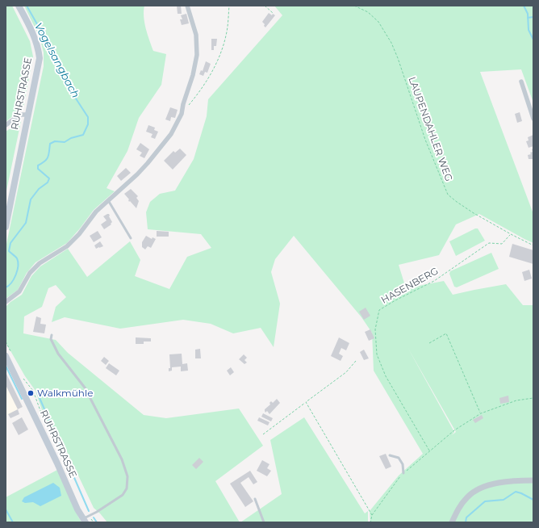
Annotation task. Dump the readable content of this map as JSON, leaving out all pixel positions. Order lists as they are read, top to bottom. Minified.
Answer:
{"streets":{"main road":["RUHRSTRASSE"],"path":["LAUPENDAHLER WEG","HASENBERG"]},"crossings":[["LAUPENDAHLER WEG","HASENBERG"]],"water":["Vogelsangbach"],"places":["Walkmühle"]}
